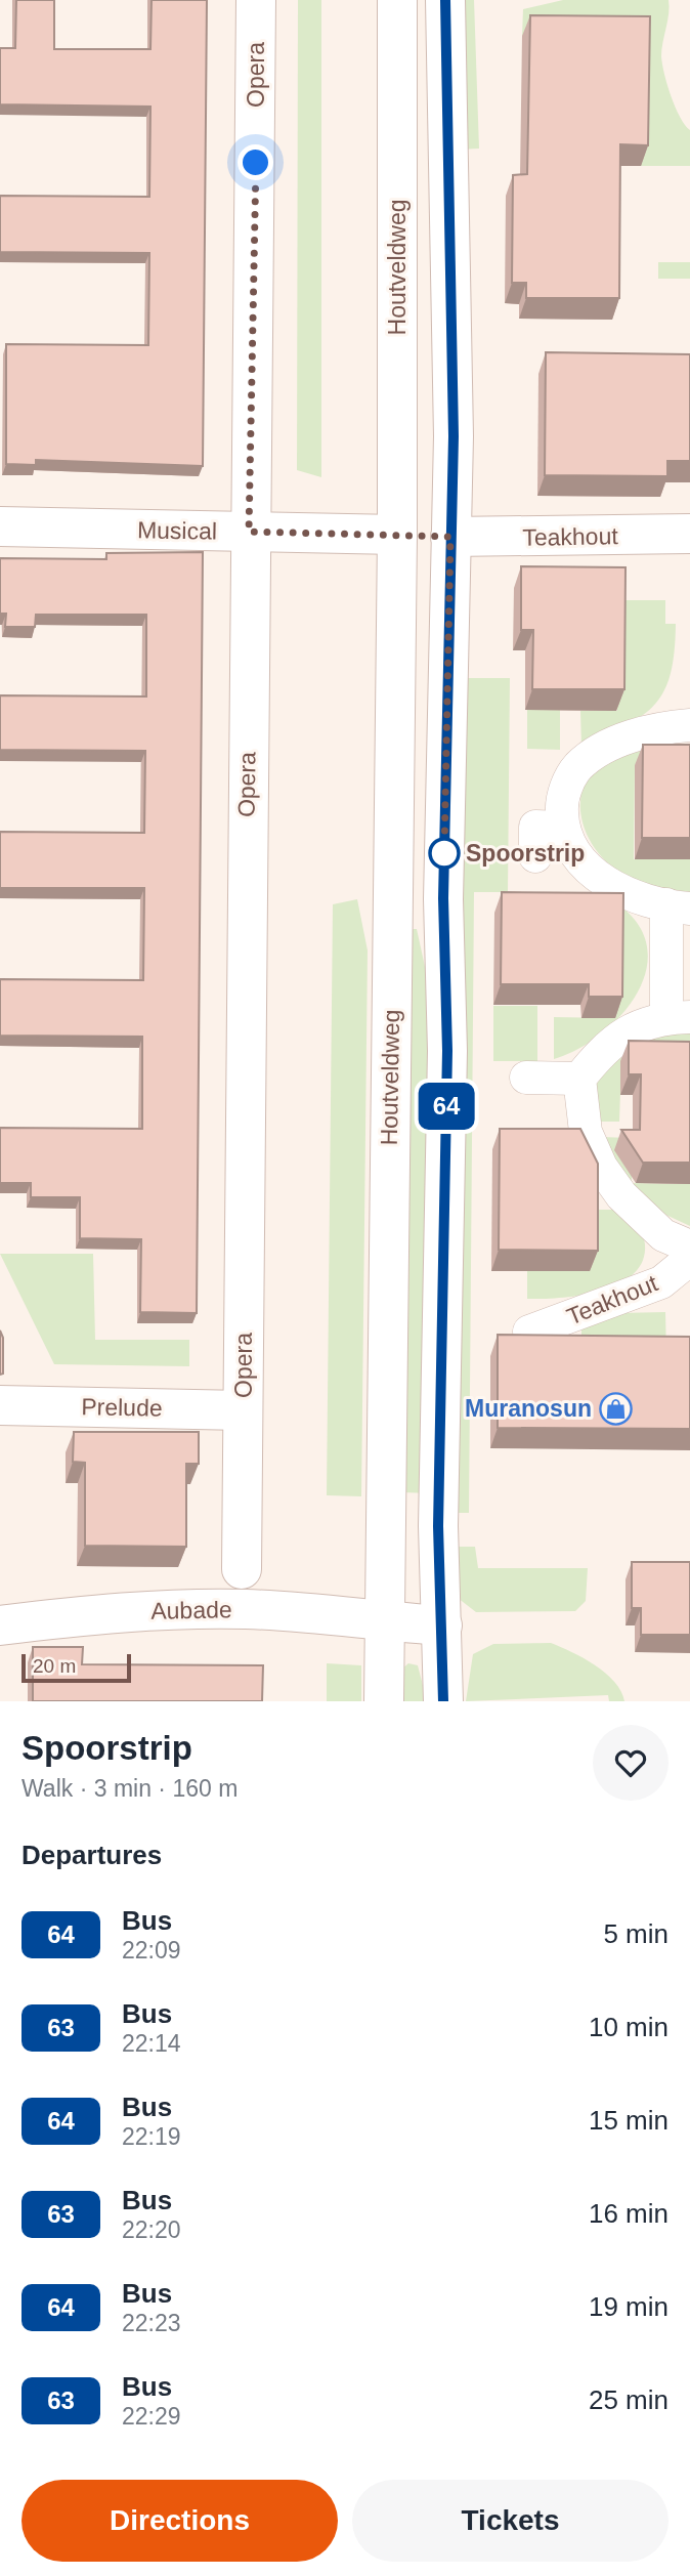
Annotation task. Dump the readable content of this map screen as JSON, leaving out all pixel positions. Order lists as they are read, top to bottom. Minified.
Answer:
{"streets":{"street":["Opera","Houtveldweg","Musical","Teakhout","Prelude","Aubade"]},"crossings":[["Opera","Musical"],["Opera","Prelude"],["Houtveldweg","Musical"],["Houtveldweg","Aubade"]],"places":{"other":["Spoorstrip"],"shop":["Muranosun"]},"lines":["bus line 64"],"scale_bar":"20 m","page":{"on_map":"64","scale":"20 m","heading":[["Spoorstrip","Walk · 3 min · 160 m"],"Departures"],"list":[{"mark":"64","name":"Bus","note":"22:09","value":"5 min"},{"mark":"63","name":"Bus","note":"22:14","value":"10 min"},{"mark":"64","name":"Bus","note":"22:19","value":"15 min"},{"mark":"63","name":"Bus","note":"22:20","value":"16 min"},{"mark":"64","name":"Bus","note":"22:23","value":"19 min"},{"mark":"63","name":"Bus","note":"22:29","value":"25 min"}],"buttons":["Directions","Tickets"]}}
